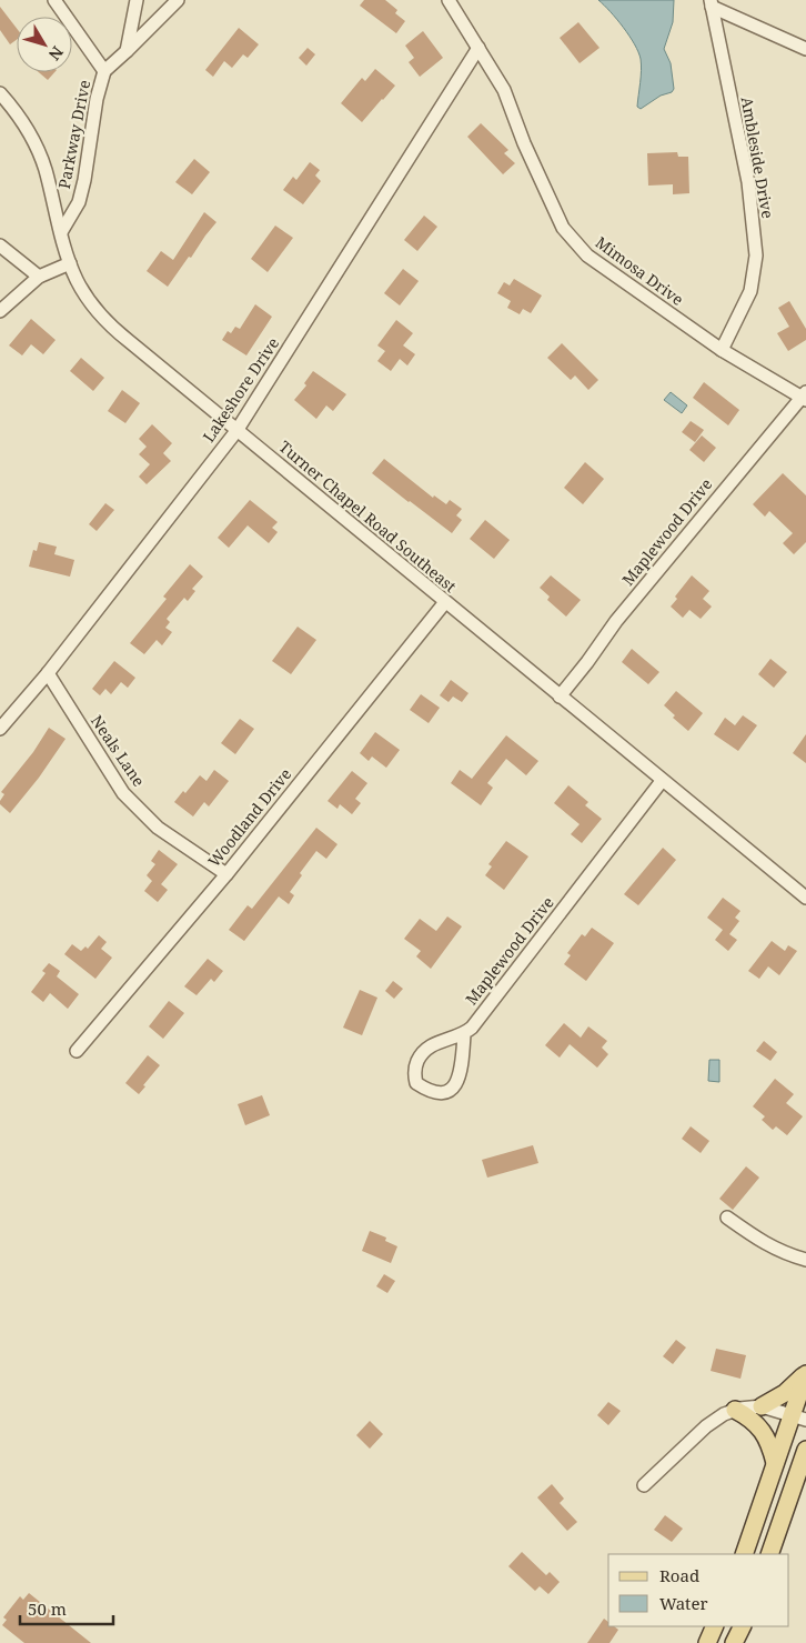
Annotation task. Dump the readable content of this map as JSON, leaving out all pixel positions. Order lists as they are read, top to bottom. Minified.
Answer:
{"streets":{"street":["Parkway Drive","Ambleside Drive","Mimosa Drive","Lakeshore Drive","Turner Chapel Road Southeast","Maplewood Drive","Neals Lane","Woodland Drive"]},"crossings":[["Parkway Drive","Turner Chapel Road Southeast"],["Ambleside Drive","Mimosa Drive"],["Mimosa Drive","Lakeshore Drive"],["Mimosa Drive","Maplewood Drive"],["Lakeshore Drive","Turner Chapel Road Southeast"],["Lakeshore Drive","Neals Lane"],["Turner Chapel Road Southeast","Maplewood Drive"],["Turner Chapel Road Southeast","Woodland Drive"],["Neals Lane","Woodland Drive"]],"legend":["Road","Water"],"scale_bar":"50 m","north":"bottom right"}
